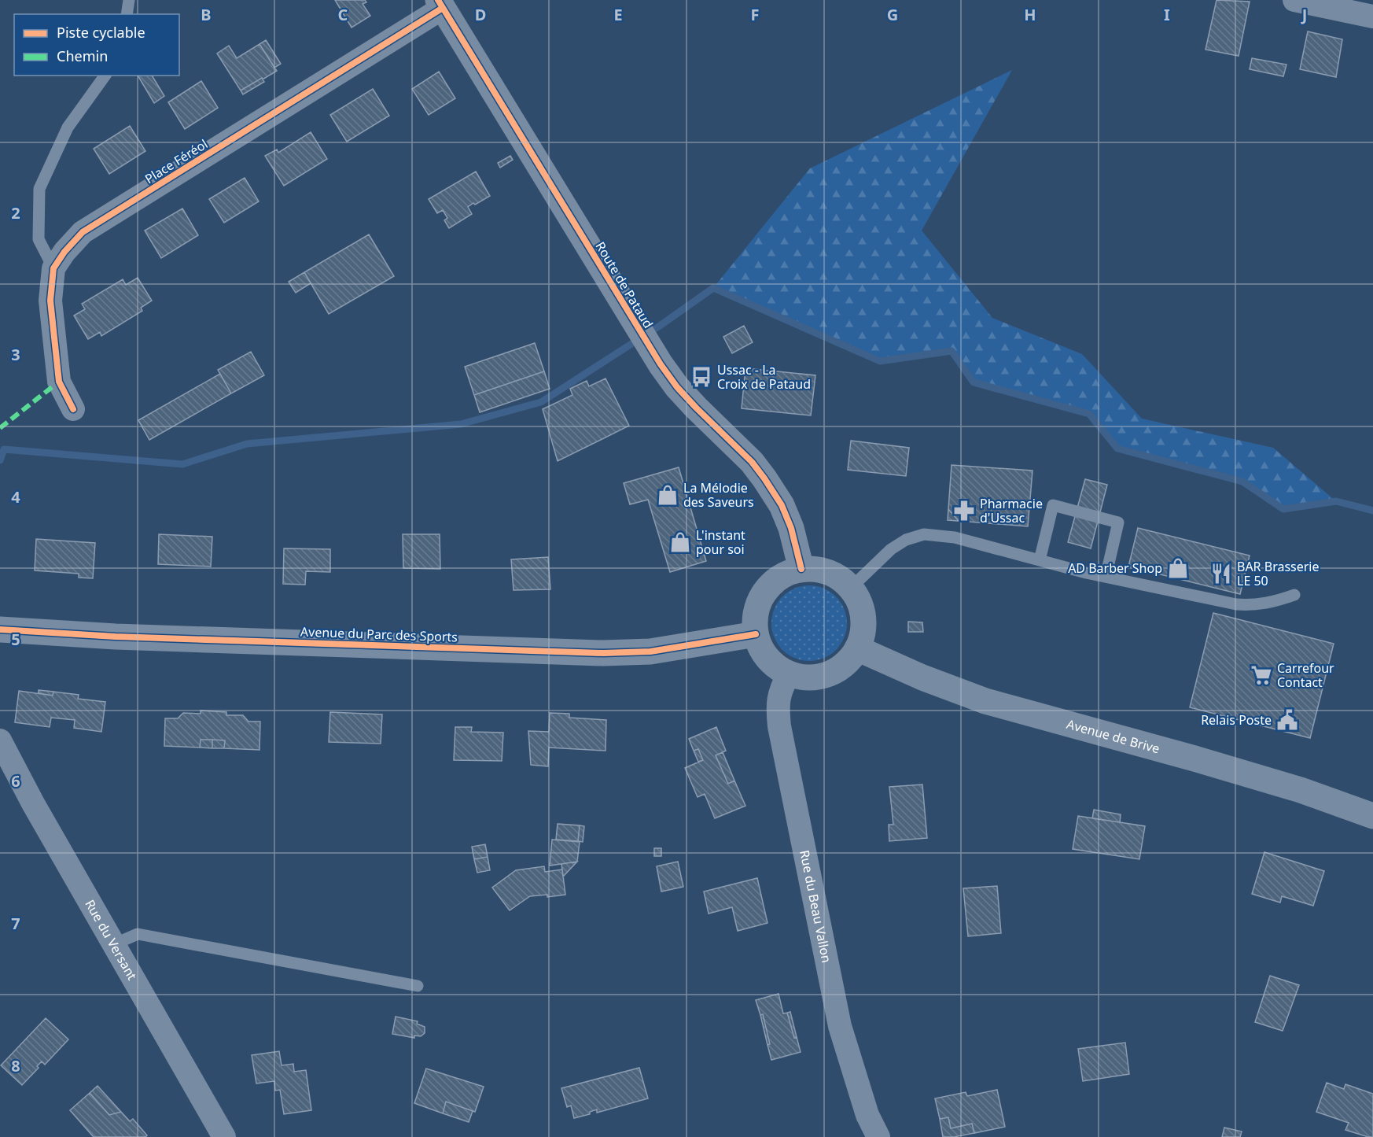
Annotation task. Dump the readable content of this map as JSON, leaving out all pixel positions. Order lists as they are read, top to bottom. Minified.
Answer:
{"streets":{"street":["Place Féréol","Route de Pataud","Avenue du Parc des Sports","Avenue de Brive","Rue du Beau Vallon","Rue du Versant"]},"crossings":[["Place Féréol","Route de Pataud"],["Route de Pataud","Avenue du Parc des Sports"],["Route de Pataud","Avenue de Brive"],["Route de Pataud","Rue du Beau Vallon"],["Avenue du Parc des Sports","Avenue de Brive"],["Avenue du Parc des Sports","Rue du Beau Vallon"],["Avenue de Brive","Rue du Beau Vallon"]],"places":{"bus stop":["Ussac - La Croix de Pataud"],"shop":["La Mélodie des Saveurs","L'instant pour soi","AD Barber Shop"],"pharmacy":["Pharmacie d'Ussac"],"restaurant":["BAR Brasserie LE 50"],"supermarket":["Carrefour Contact"],"public building":["Relais Poste"]},"legend":["Piste cyclable","Chemin"],"grid":{"columns":["B","C","D","E","F","G","H","I","J"],"rows":["2","3","4","5","6","7","8"]}}
